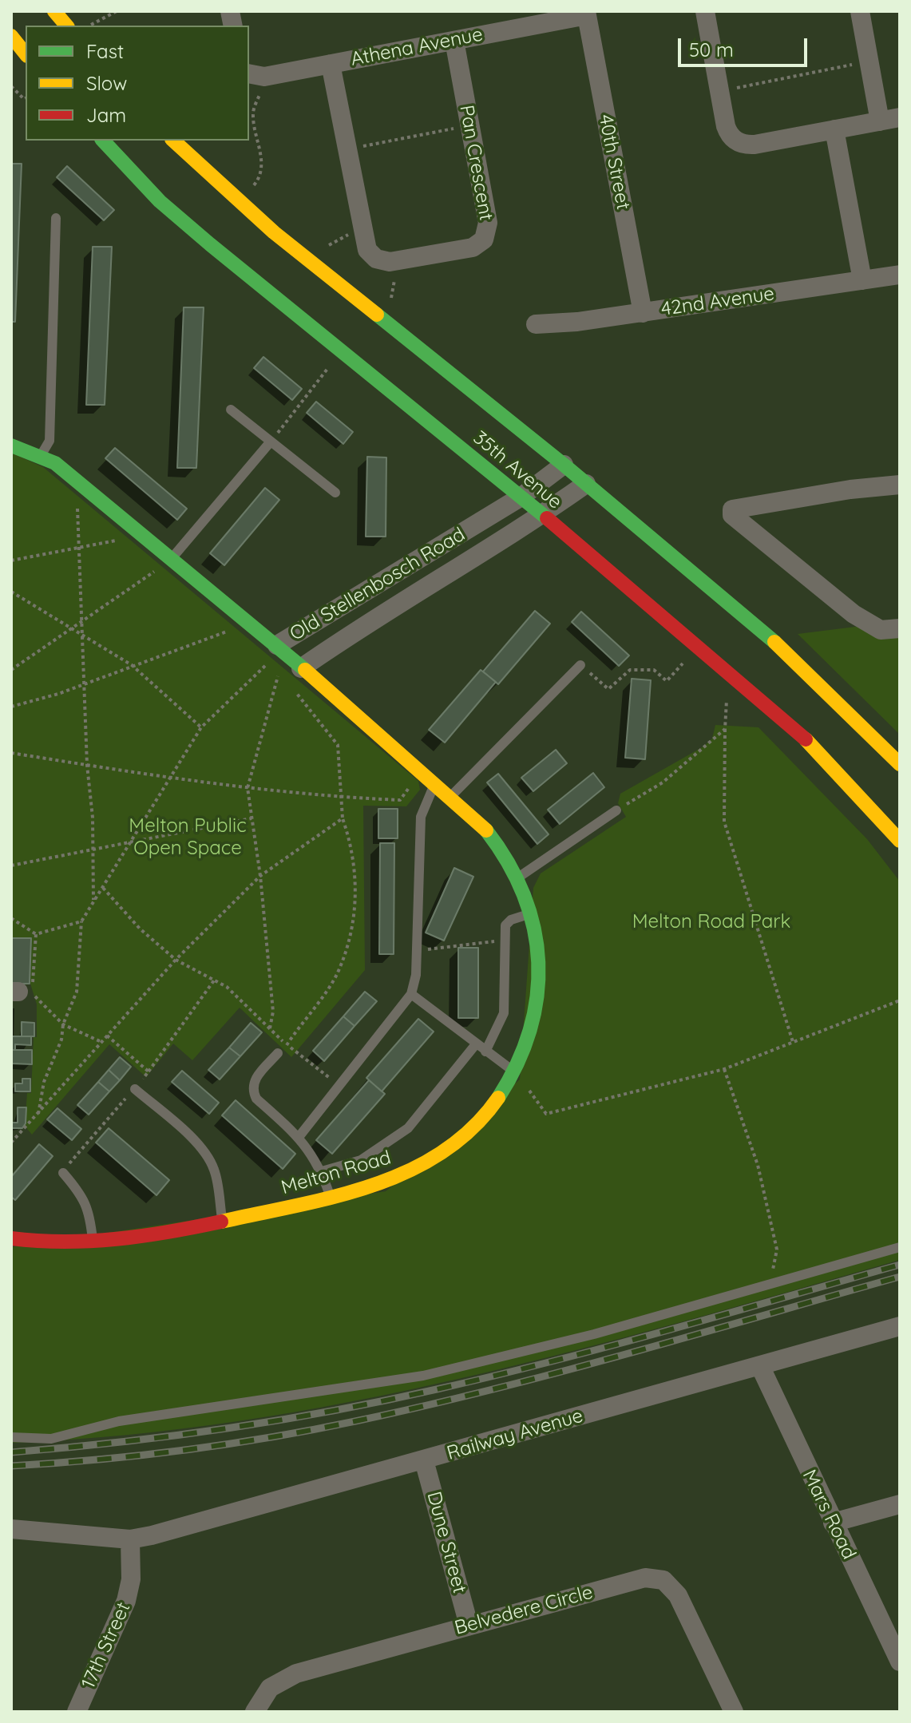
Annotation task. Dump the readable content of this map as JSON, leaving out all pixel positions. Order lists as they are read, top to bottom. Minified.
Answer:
{"streets":{"main road":["35th Avenue","Old Stellenbosch Road","Melton Road"],"street":["Athena Avenue","40th Street","Pan Crescent","42nd Avenue","Railway Avenue","Mars Road","Dune Street","Belvedere Circle","17th Street"]},"crossings":[["Athena Avenue","40th Street"],["Athena Avenue","Pan Crescent"],["40th Street","42nd Avenue"],["35th Avenue","Old Stellenbosch Road"],["Old Stellenbosch Road","Melton Road"],["Railway Avenue","Mars Road"],["Railway Avenue","Dune Street"],["Railway Avenue","17th Street"],["Dune Street","Belvedere Circle"]],"parks":["Melton Public Open Space","Melton Road Park"],"legend":["Fast","Slow","Jam"],"scale_bar":"50 m"}
